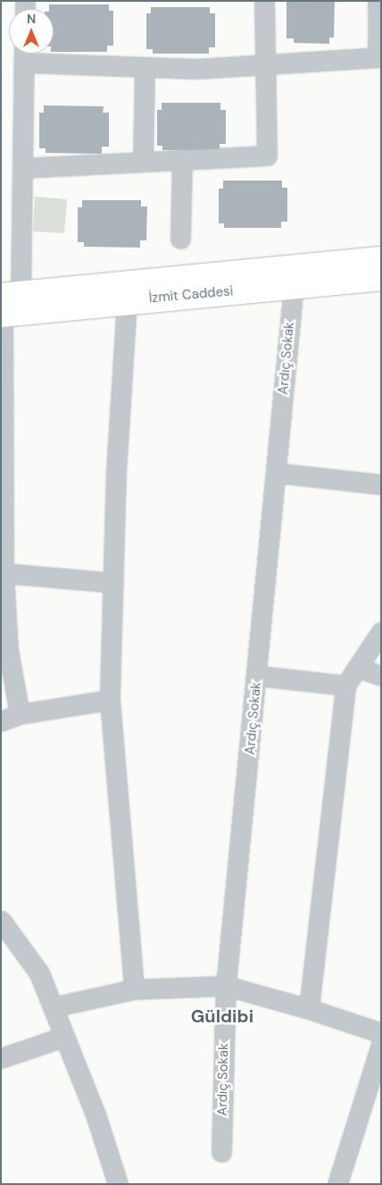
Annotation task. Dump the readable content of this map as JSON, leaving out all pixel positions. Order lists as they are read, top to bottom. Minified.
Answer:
{"streets":{"main road":["İzmit Caddesi"],"street":["Ardıç Sokak"]},"crossings":[["İzmit Caddesi","Ardıç Sokak"]],"districts":["Güldibi"],"north":"top"}
